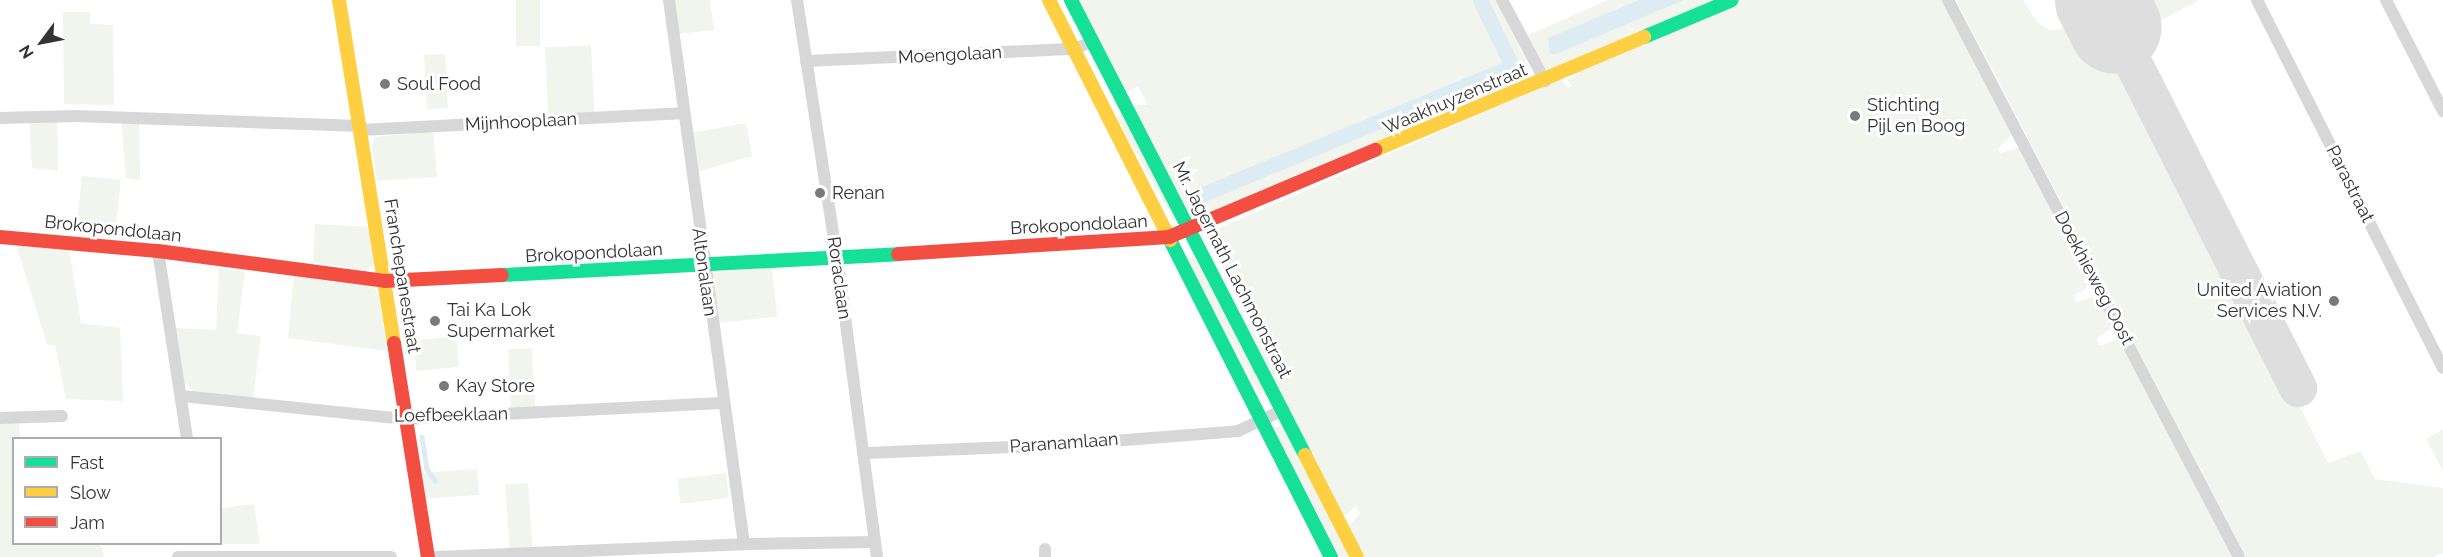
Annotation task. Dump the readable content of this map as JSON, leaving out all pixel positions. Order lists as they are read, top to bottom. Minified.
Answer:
{"streets":{"street":["Moengolaan","Waakhuyzenstraat","Mijnhooplaan","Parastraat","Brokopondolaan","Mr. Jagernath Lachmonstraat","Altonalaan","Franchepanestraat","Roraclaan","Doekhieweg Oost","Loefbeeklaan","Paranamlaan"]},"crossings":[["Moengolaan","Mr. Jagernath Lachmonstraat"],["Moengolaan","Roraclaan"],["Waakhuyzenstraat","Brokopondolaan"],["Waakhuyzenstraat","Mr. Jagernath Lachmonstraat"],["Mijnhooplaan","Altonalaan"],["Mijnhooplaan","Franchepanestraat"],["Brokopondolaan","Mr. Jagernath Lachmonstraat"],["Brokopondolaan","Altonalaan"],["Brokopondolaan","Franchepanestraat"],["Brokopondolaan","Roraclaan"],["Mr. Jagernath Lachmonstraat","Paranamlaan"],["Altonalaan","Loefbeeklaan"],["Franchepanestraat","Loefbeeklaan"],["Roraclaan","Paranamlaan"]],"places":["Soul Food","Stichting Pijl en Boog","Renan","United Aviation Services N.V.","Tai Ka Lok Supermarket","Kay Store"],"legend":["Fast","Slow","Jam"],"north":"bottom left"}
